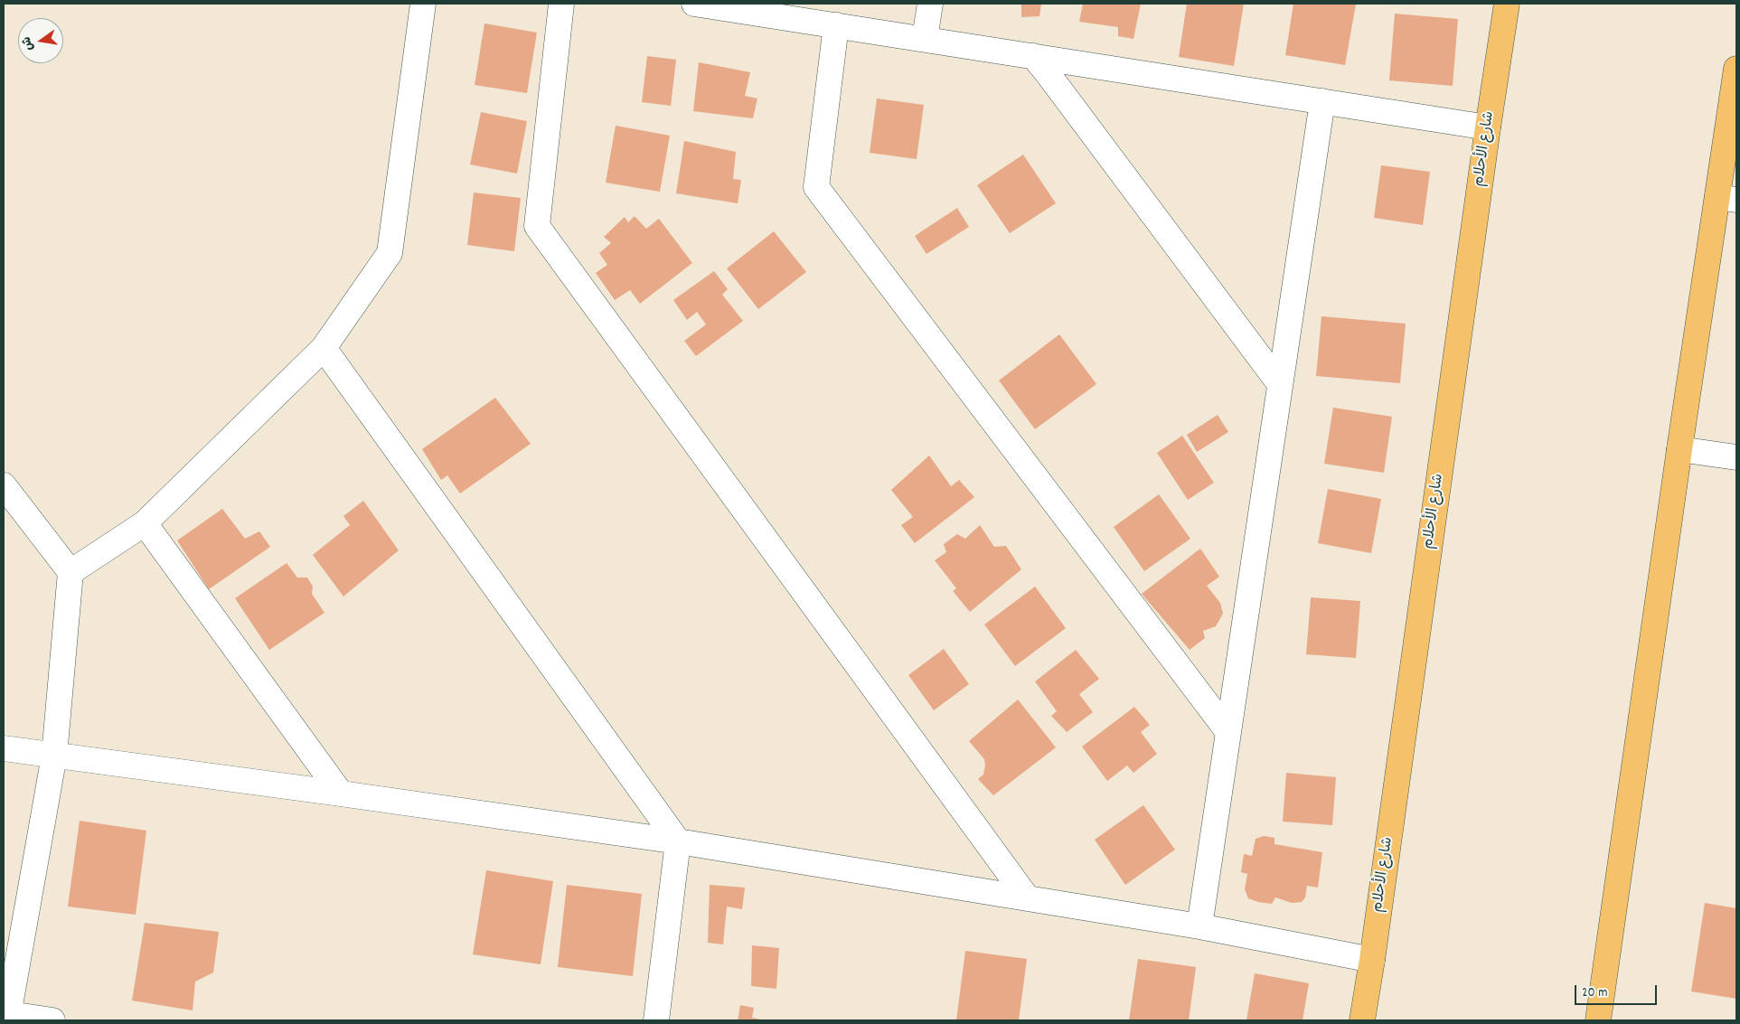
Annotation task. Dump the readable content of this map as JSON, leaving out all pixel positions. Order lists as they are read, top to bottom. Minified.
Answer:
{"streets":{"main road":["شارع الأحلام"]},"scale_bar":"20 m","north":"left"}
